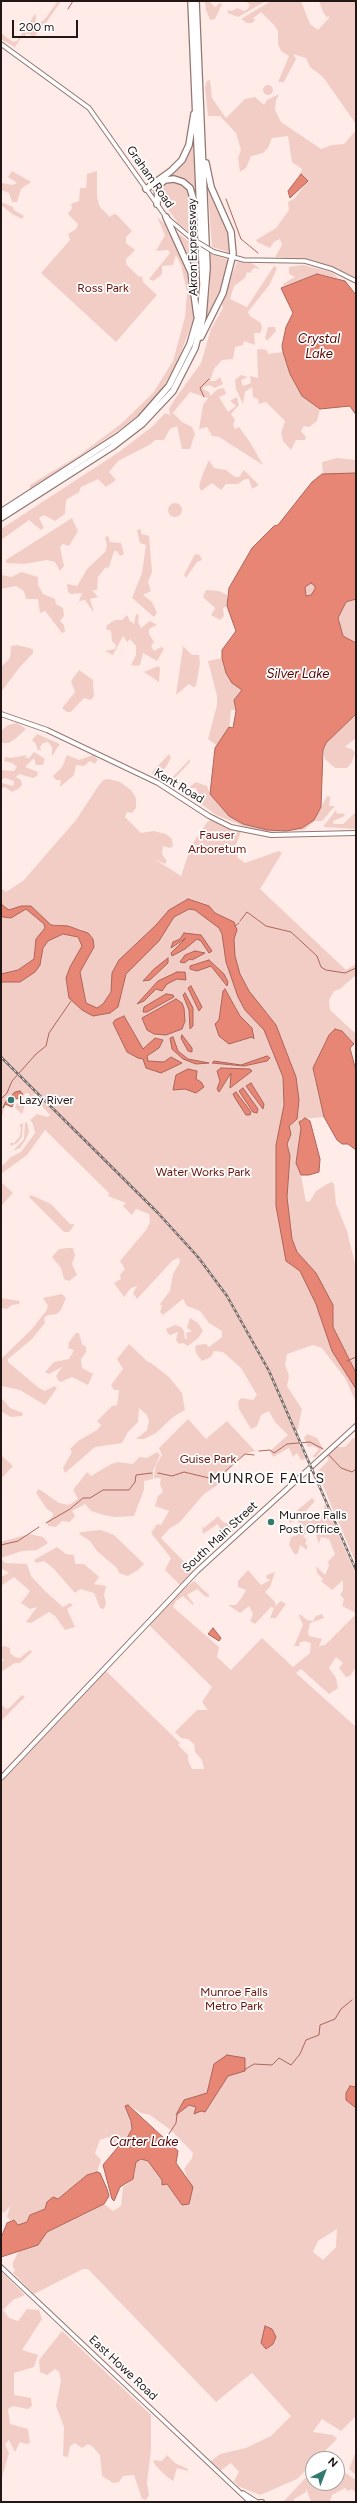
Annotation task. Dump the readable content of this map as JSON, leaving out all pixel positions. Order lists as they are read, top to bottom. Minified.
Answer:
{"streets":{"highway":["Akron Expressway"],"main road":["Graham Road","Kent Road","South Main Street","East Howe Road"]},"districts":["MUNROE FALLS"],"water":["Crystal Lake","Silver Lake","Carter Lake"],"parks":["Ross Park","Fauser Arboretum","Water Works Park","Guise Park","Munroe Falls Metro Park"],"places":["Lazy River","Munroe Falls Post Office"],"scale_bar":"200 m","north":"top right"}
